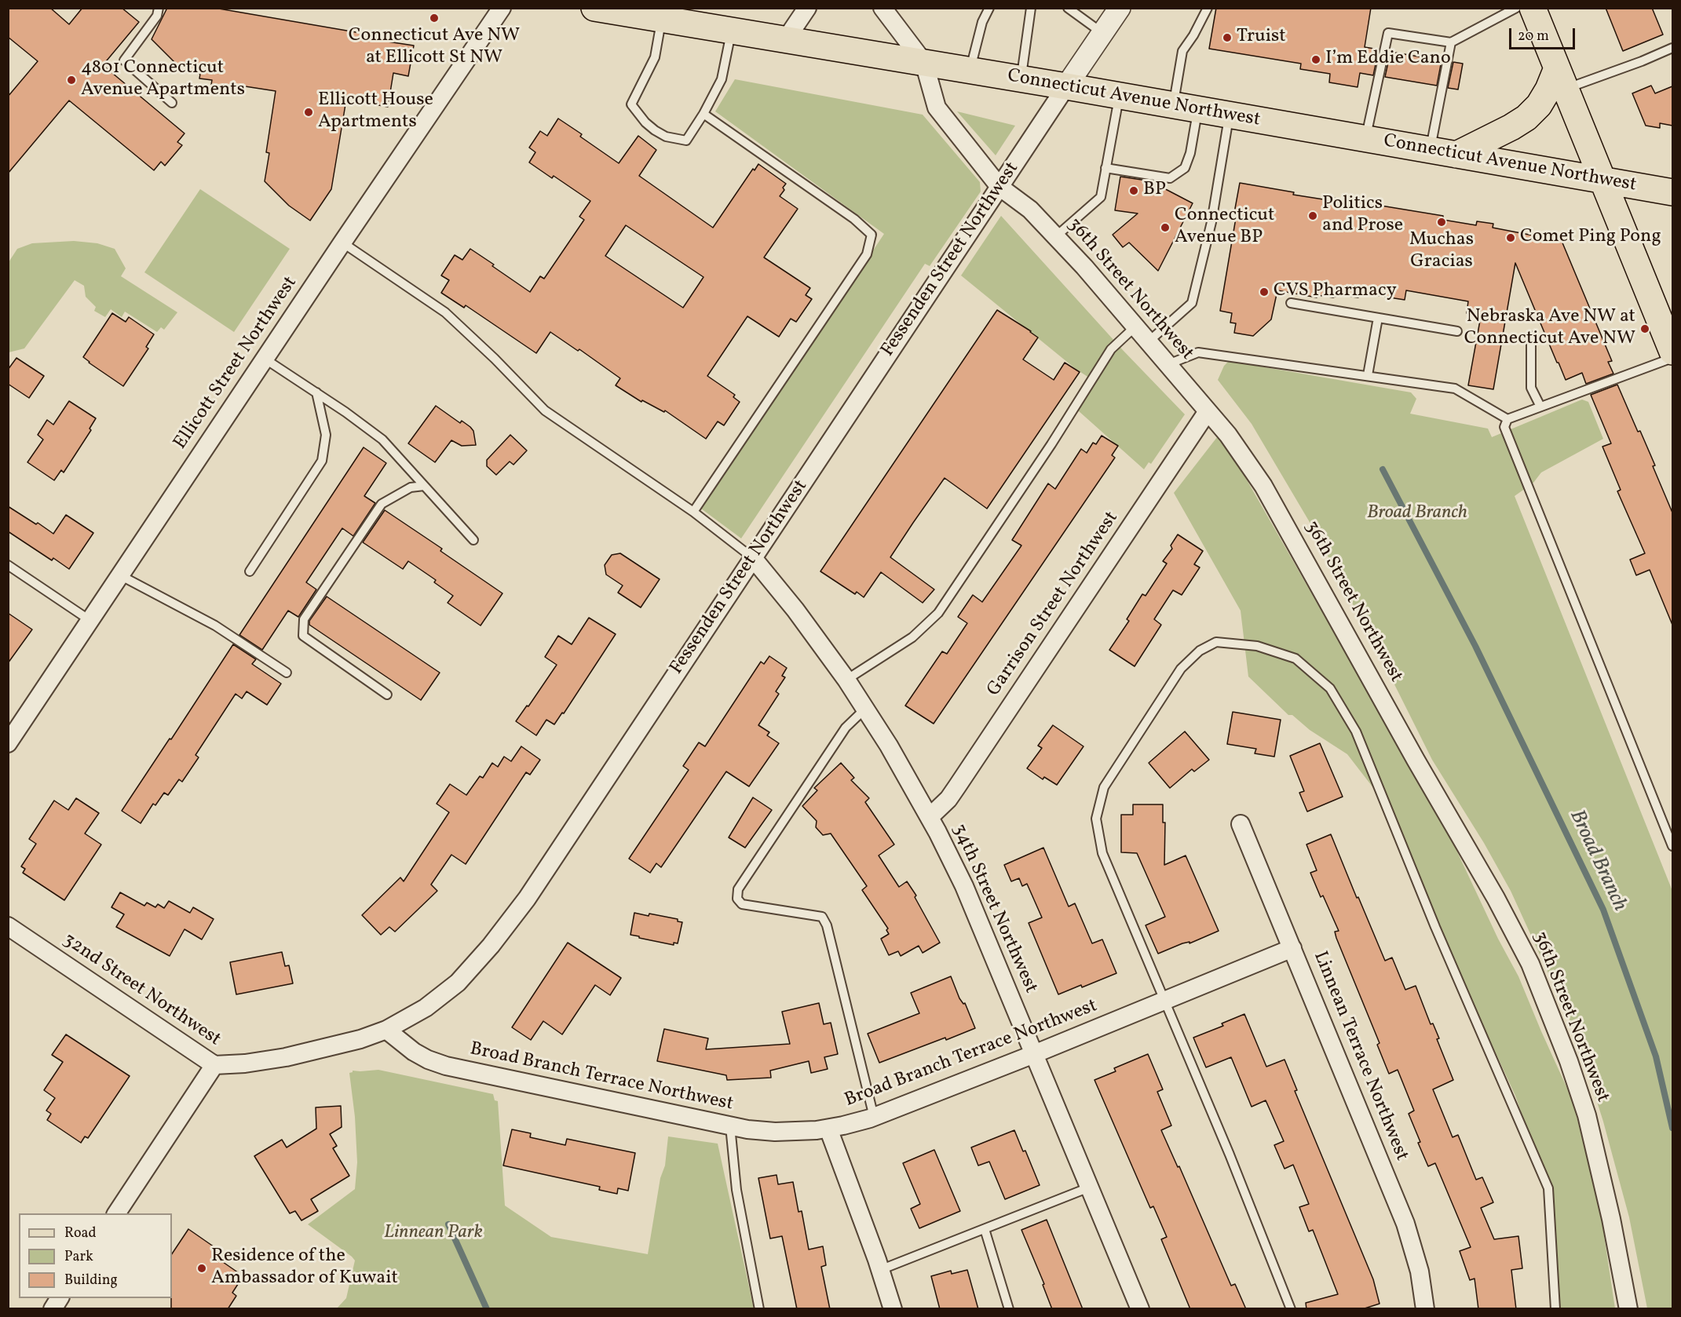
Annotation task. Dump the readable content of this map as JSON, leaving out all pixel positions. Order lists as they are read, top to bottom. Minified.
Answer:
{"streets":{"main road":["Connecticut Avenue Northwest"],"street":["Fessenden Street Northwest","36th Street Northwest","Ellicott Street Northwest","Garrison Street Northwest","34th Street Northwest","32nd Street Northwest","Broad Branch Terrace Northwest","Linnean Terrace Northwest"]},"crossings":[["Connecticut Avenue Northwest","Fessenden Street Northwest"],["Connecticut Avenue Northwest","36th Street Northwest"],["Fessenden Street Northwest","36th Street Northwest"],["Fessenden Street Northwest","34th Street Northwest"],["Fessenden Street Northwest","32nd Street Northwest"],["Fessenden Street Northwest","Broad Branch Terrace Northwest"],["36th Street Northwest","Garrison Street Northwest"],["Garrison Street Northwest","34th Street Northwest"],["34th Street Northwest","Broad Branch Terrace Northwest"],["Broad Branch Terrace Northwest","Linnean Terrace Northwest"]],"water":["Broad Branch"],"parks":["Broad Branch","Linnean Park"],"places":["Connecticut Ave NW at Ellicott St NW","Truist","I’m Eddie Cano","4801 Connecticut Avenue Apartments","Ellicott House Apartments","BP","Politics and Prose","Muchas Gracias","Connecticut Avenue BP","Comet Ping Pong","CVS Pharmacy","Nebraska Ave NW at Connecticut Ave NW","Residence of the Ambassador of Kuwait"],"legend":["Road","Park","Building"],"scale_bar":"20 m"}
